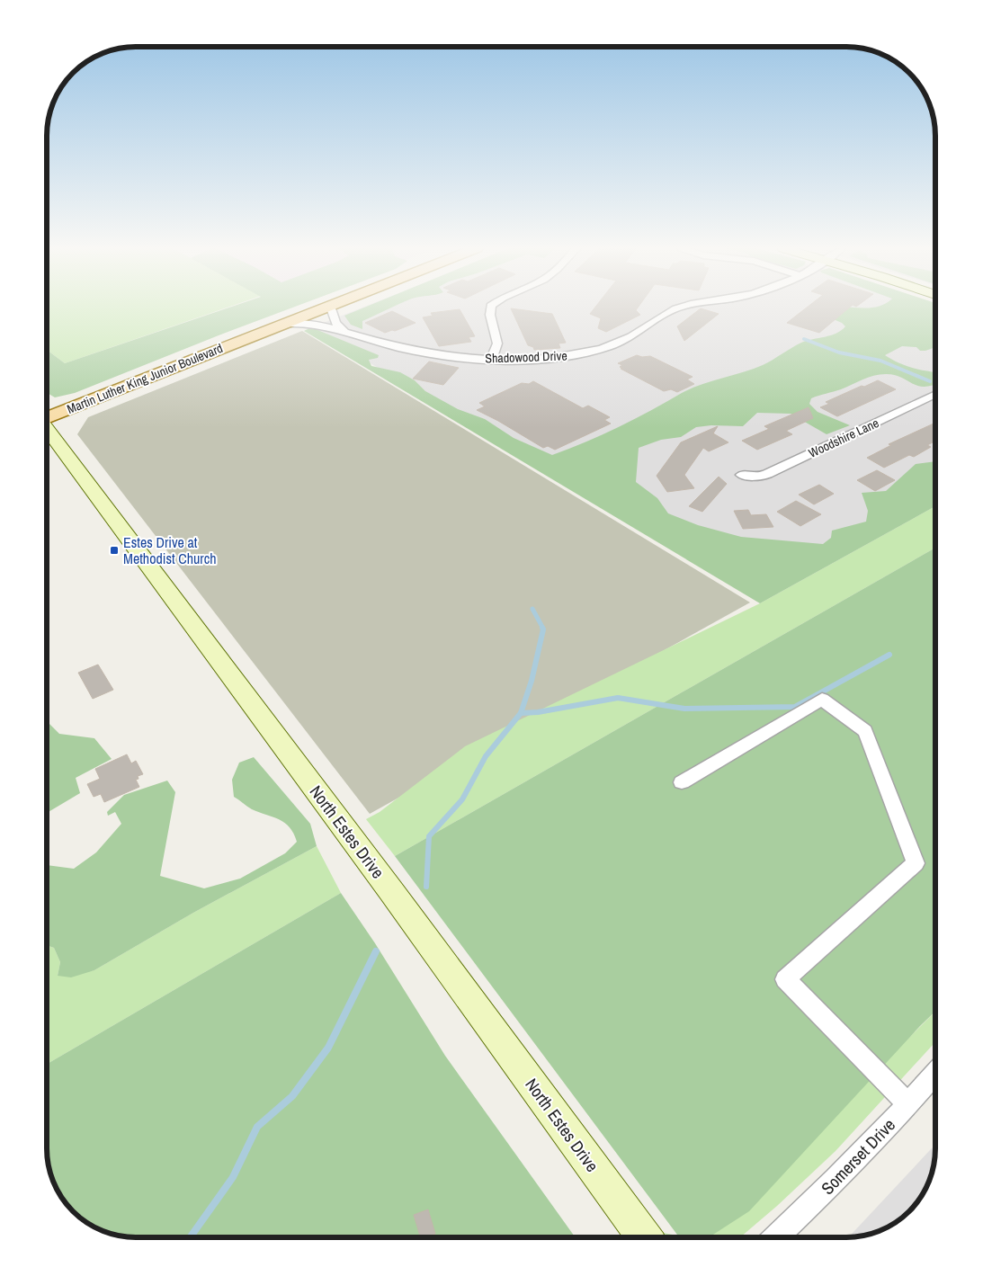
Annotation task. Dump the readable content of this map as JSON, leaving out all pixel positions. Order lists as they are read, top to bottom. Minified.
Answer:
{"streets":{"main road":["Martin Luther King Junior Boulevard","North Estes Drive"],"street":["Shadowood Drive","Woodshire Lane","Somerset Drive"]},"crossings":[["Shadowood Drive","Martin Luther King Junior Boulevard"]],"places":{"transit":["Estes Drive at Methodist Church"]}}
